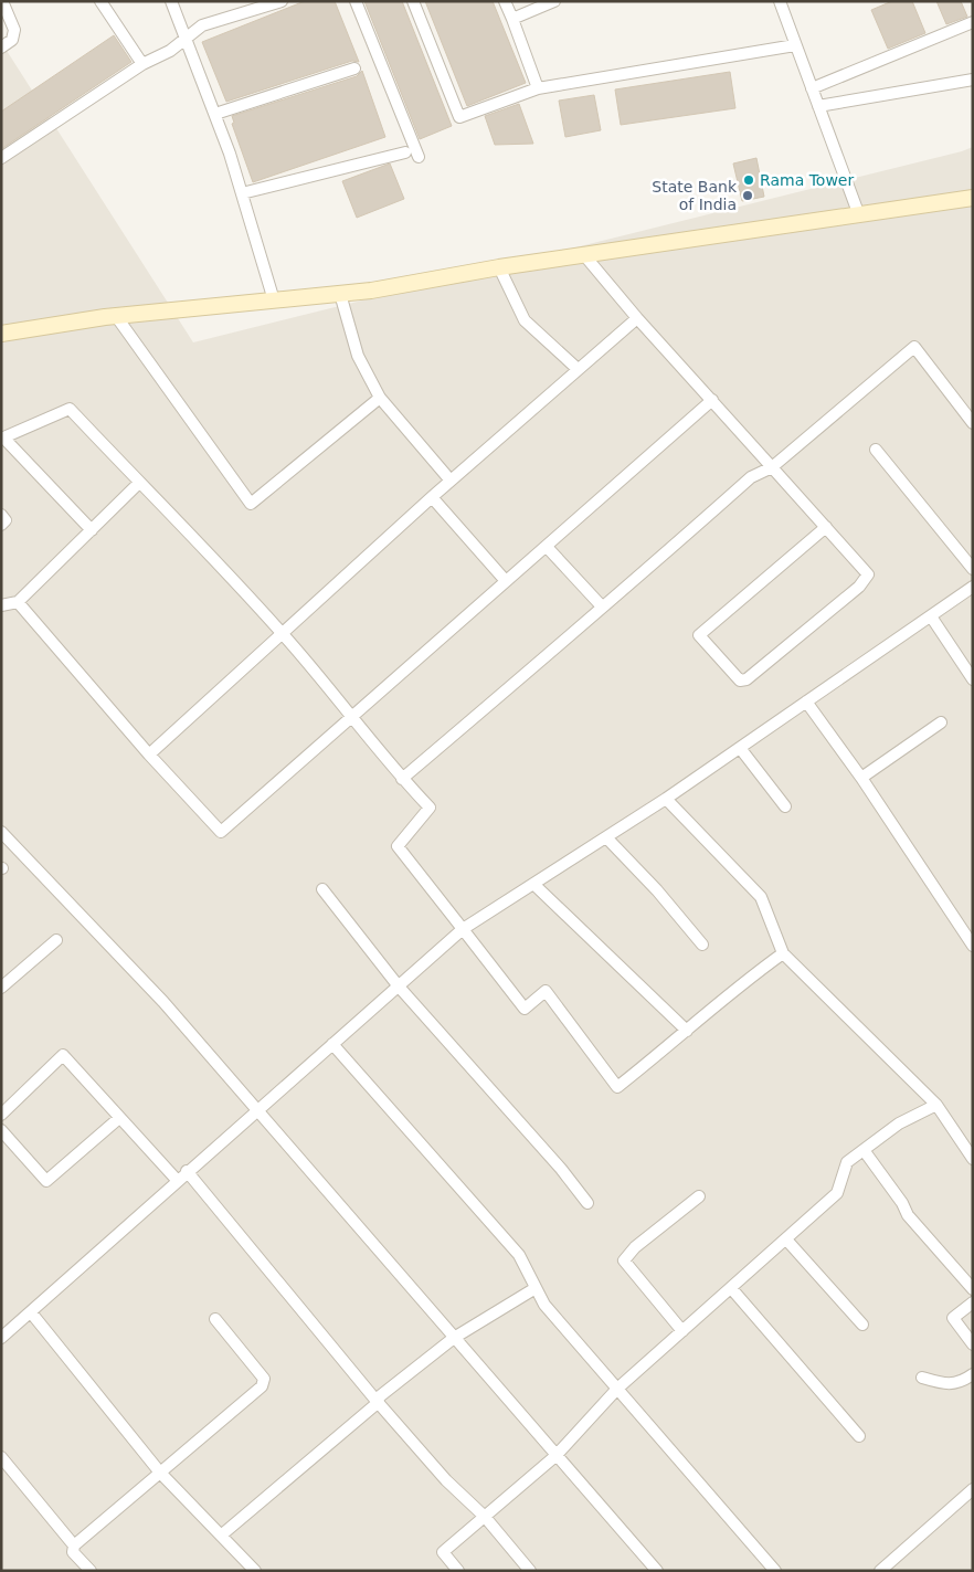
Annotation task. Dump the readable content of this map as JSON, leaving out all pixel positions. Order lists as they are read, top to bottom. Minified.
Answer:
{"places":["Rama Tower","State Bank of India"]}
